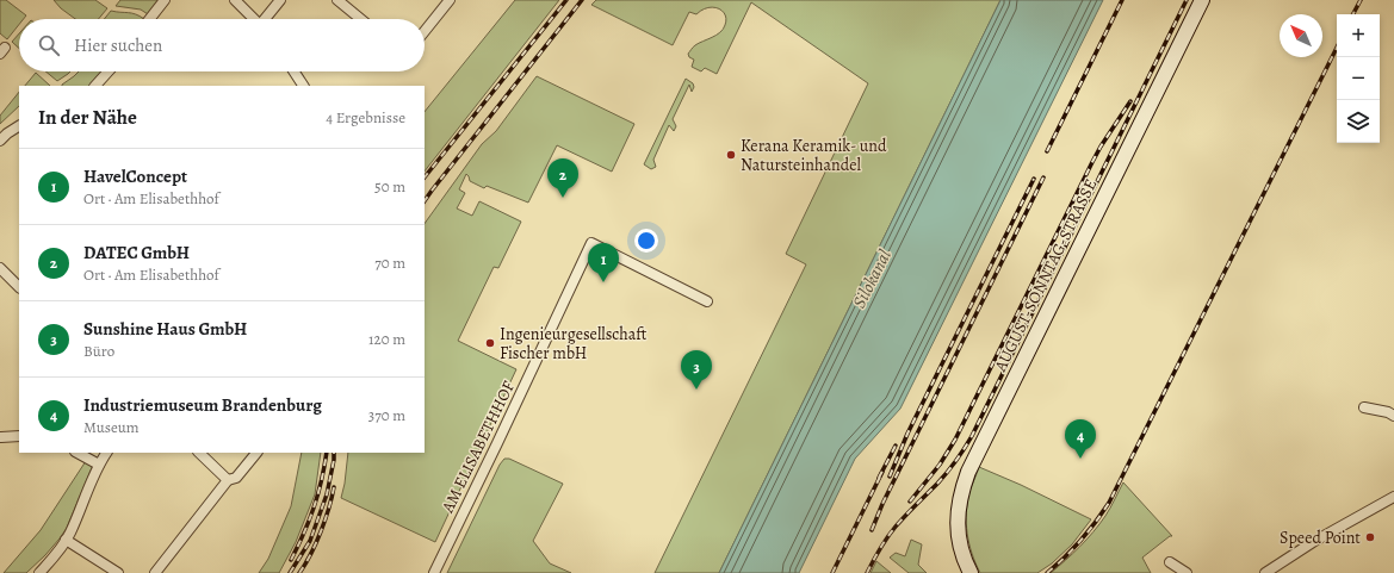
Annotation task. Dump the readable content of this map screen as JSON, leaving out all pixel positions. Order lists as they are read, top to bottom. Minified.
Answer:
{"streets":{"street":["AUGUST-SONNTAG-STRASSE","AM ELISABETHHOF"]},"water":["Silokanal"],"places":["Kerana Keramik- und Natursteinhandel","Ingenieurgesellschaft Fischer mbH","Speed Point"],"north":"top left","page":{"map_buttons":["+","−"],"search":"Hier suchen","heading":["In der Nähe","4 Ergebnisse"],"list":[{"mark":"1","name":"HavelConcept","note":"Ort · Am Elisabethhof","value":"50 m"},{"mark":"2","name":"DATEC GmbH","note":"Ort · Am Elisabethhof","value":"70 m"},{"mark":"3","name":"Sunshine Haus GmbH","note":"Büro","value":"120 m"},{"mark":"4","name":"Industriemuseum Brandenburg","note":"Museum","value":"370 m"}],"pins":["2","1","3","4"]}}
